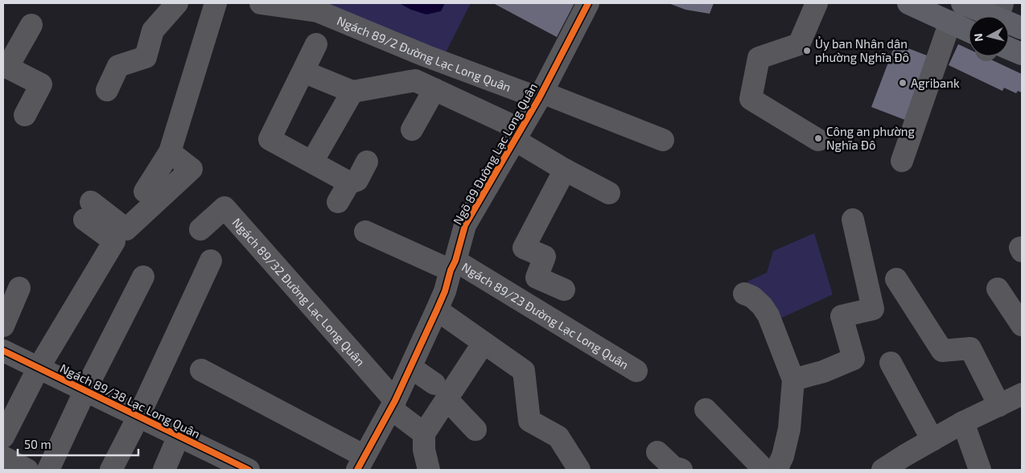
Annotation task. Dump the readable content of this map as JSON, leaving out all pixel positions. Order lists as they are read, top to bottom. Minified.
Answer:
{"streets":{"street":["Ngách 89/2 Đường Lạc Long Quân","Ngõ 89 Đường Lạc Long Quân","Ngách 89/32 Đường Lạc Long Quân","Ngách 89/23 Đường Lạc Long Quân","Ngách 89/38 Lạc Long Quân"]},"crossings":[["Ngách 89/2 Đường Lạc Long Quân","Ngõ 89 Đường Lạc Long Quân"],["Ngõ 89 Đường Lạc Long Quân","Ngách 89/32 Đường Lạc Long Quân"],["Ngõ 89 Đường Lạc Long Quân","Ngách 89/23 Đường Lạc Long Quân"]],"places":["Ủy ban Nhân dân phường Nghĩa Đô","Agribank","Công an phường Nghĩa Đô"],"scale_bar":"50 m","north":"left"}
